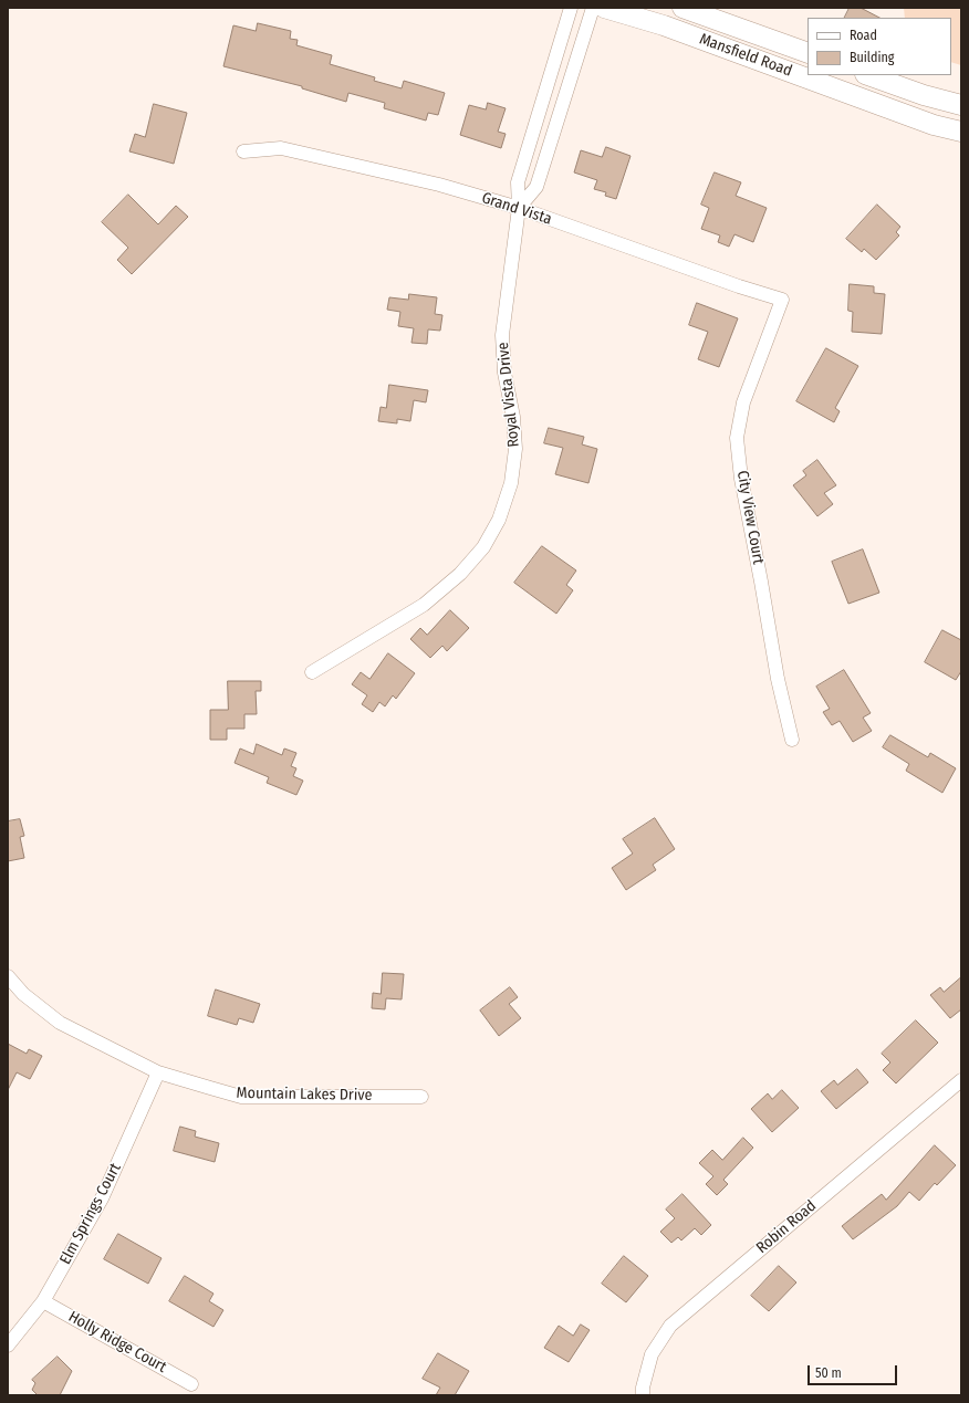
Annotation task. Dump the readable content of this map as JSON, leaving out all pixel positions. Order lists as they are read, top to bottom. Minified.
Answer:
{"streets":{"main road":["Mansfield Road"],"street":["Grand Vista","Royal Vista Drive","City View Court","Mountain Lakes Drive","Elm Springs Court","Robin Road","Holly Ridge Court"]},"crossings":[["Grand Vista","Royal Vista Drive"],["Grand Vista","City View Court"],["Mountain Lakes Drive","Elm Springs Court"],["Elm Springs Court","Holly Ridge Court"]],"legend":["Road","Building"],"scale_bar":"50 m"}
